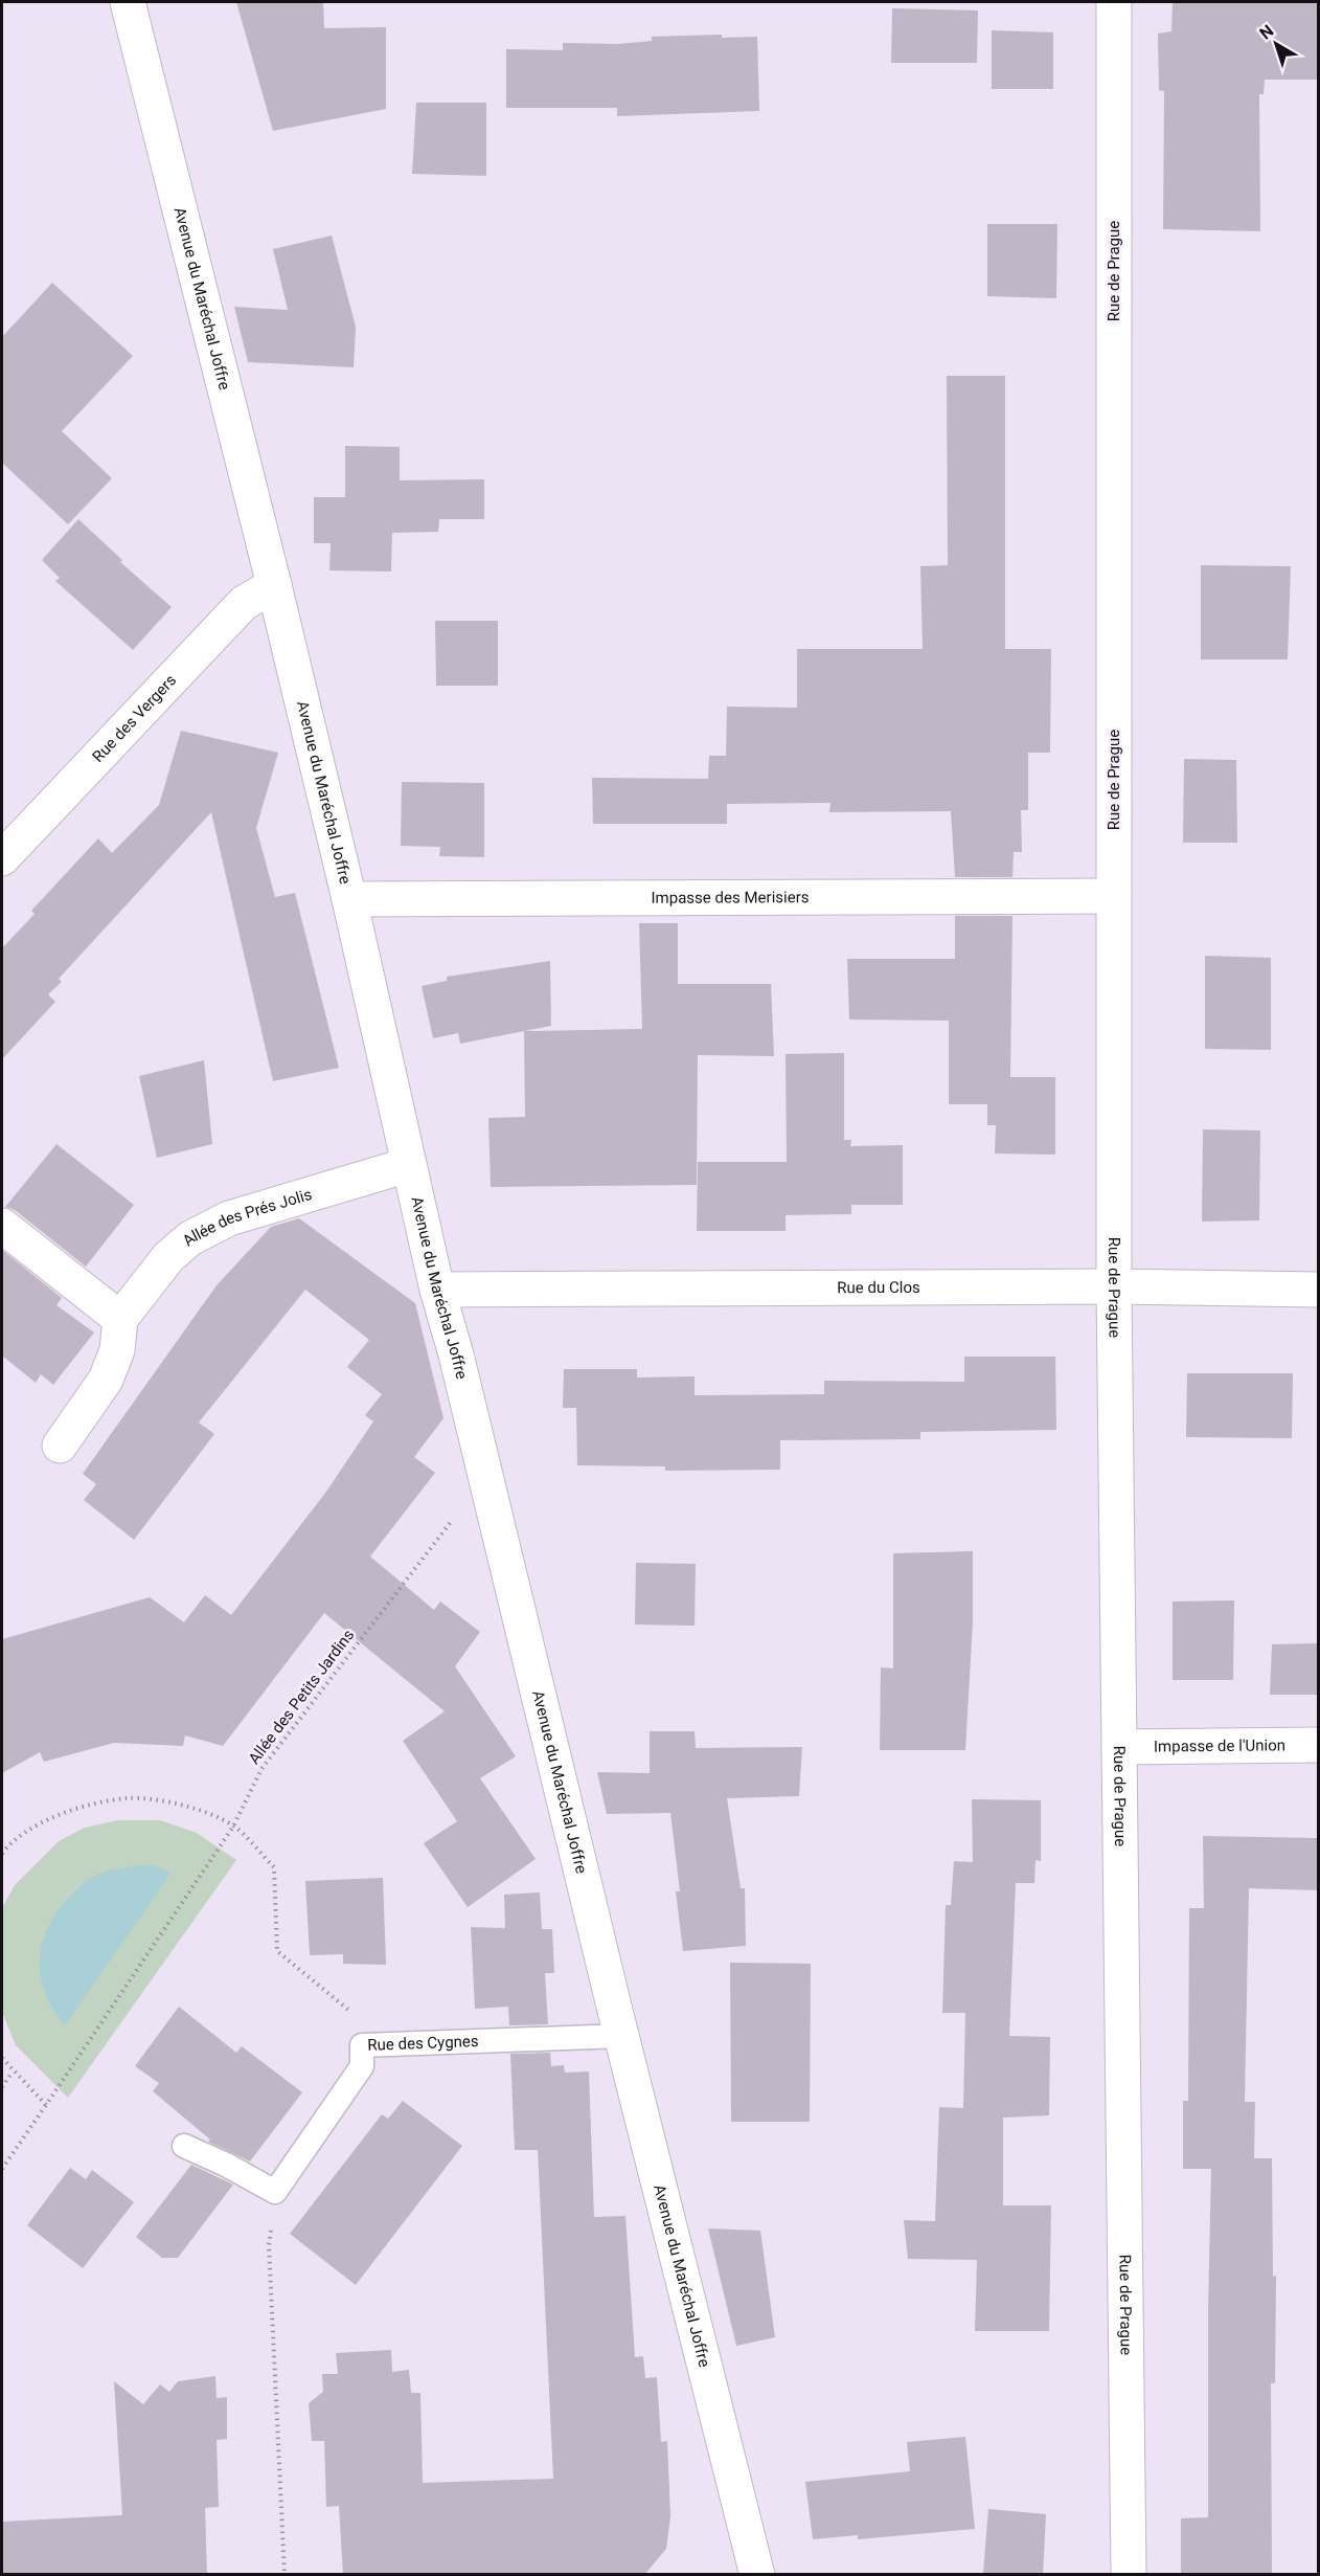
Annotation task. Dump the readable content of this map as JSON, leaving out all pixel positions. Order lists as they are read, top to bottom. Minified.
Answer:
{"streets":{"street":["Rue de Prague","Avenue du Maréchal Joffre","Rue des Vergers","Impasse des Merisiers","Allée des Prés Jolis","Rue du Clos","Impasse de l'Union"],"lane":["Rue des Cygnes"],"path":["Allée des Petits Jardins"]},"crossings":[["Rue de Prague","Impasse des Merisiers"],["Rue de Prague","Rue du Clos"],["Rue de Prague","Impasse de l'Union"],["Avenue du Maréchal Joffre","Rue des Vergers"],["Avenue du Maréchal Joffre","Impasse des Merisiers"],["Avenue du Maréchal Joffre","Allée des Prés Jolis"],["Avenue du Maréchal Joffre","Rue du Clos"],["Avenue du Maréchal Joffre","Allée des Petits Jardins"],["Avenue du Maréchal Joffre","Rue des Cygnes"]],"north":"top left"}
